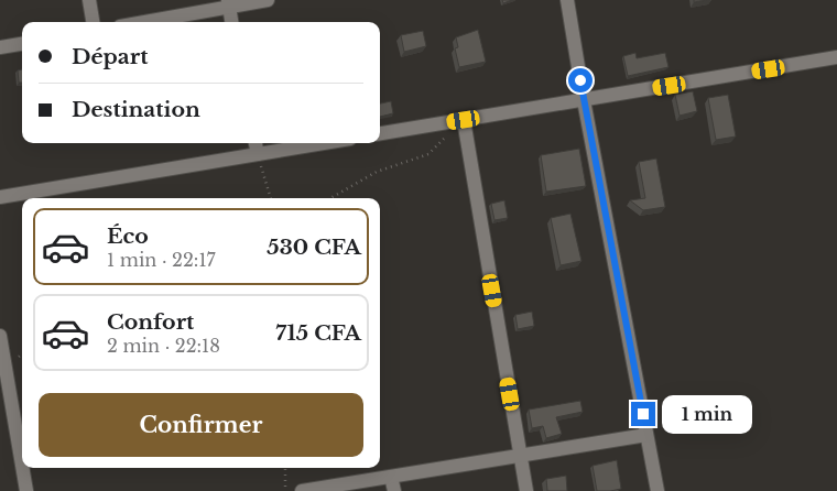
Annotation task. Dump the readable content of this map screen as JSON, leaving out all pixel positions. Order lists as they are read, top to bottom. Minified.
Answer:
{"page":{"banner":["Départ","Destination"],"list":[{"name":"Éco","note":"1 min · 22:17","value":"530 CFA"},{"name":"Confort","note":"2 min · 22:18","value":"715 CFA"}],"buttons":"Confirmer","bubble":"1 min"}}
